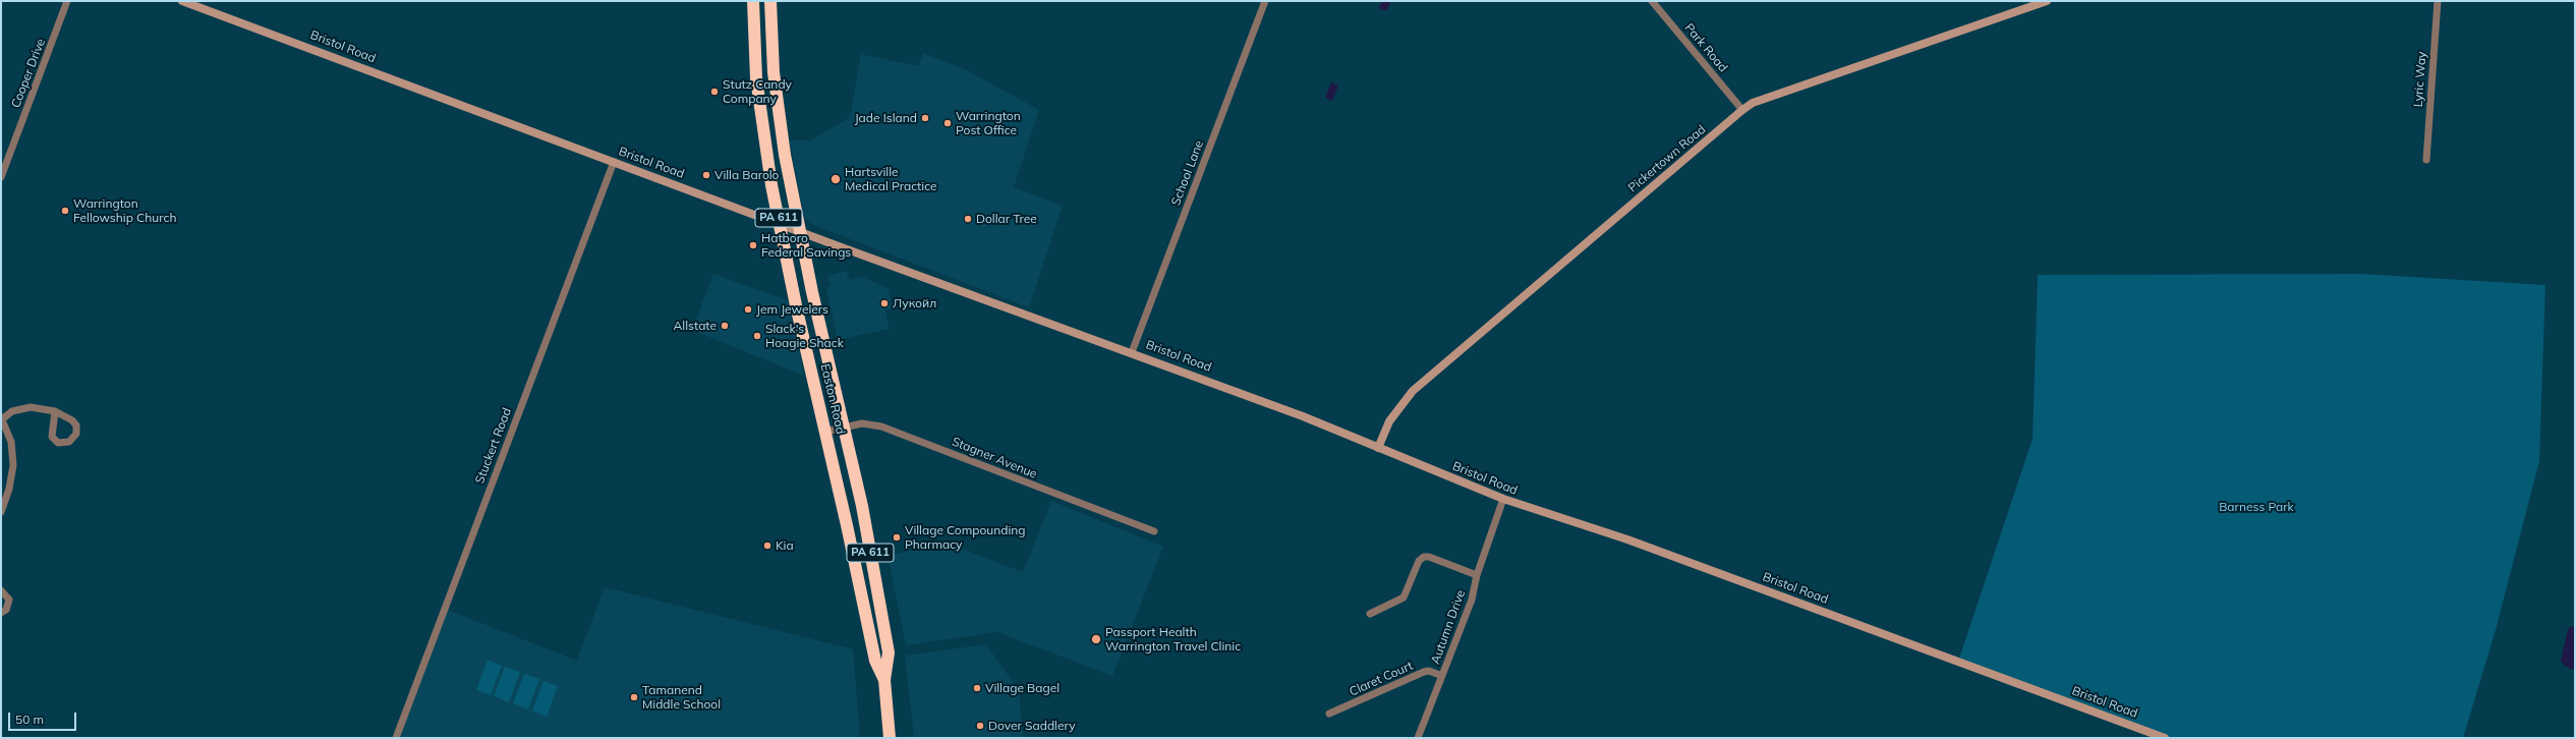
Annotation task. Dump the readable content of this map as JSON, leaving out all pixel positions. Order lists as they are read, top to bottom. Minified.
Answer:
{"streets":{"highway":["PA 611","Easton Road"],"main road":["Bristol Road","Pickertown Road"],"street":["Park Road","Cooper Drive","Lyric Way","School Lane","Stuckert Road","Stagner Avenue","Autumn Drive","Claret Court"]},"crossings":[["Bristol Road","Pickertown Road"],["Bristol Road","School Lane"],["Bristol Road","Easton Road"],["Bristol Road","Stuckert Road"],["Bristol Road","Autumn Drive"],["Park Road","Pickertown Road"],["Easton Road","Stagner Avenue"],["Autumn Drive","Claret Court"]],"parks":["Barness Park"],"places":["Stutz Candy Company","Jade Island","Warrington Post Office","Villa Barolo","Hartsville Medical Practice","Warrington Fellowship Church","Dollar Tree","Hatboro Federal Savings","Лукойл","Jem Jewelers","Allstate","Slack's Hoagie Shack","Village Compounding Pharmacy","Kia","Passport Health Warrington Travel Clinic","Village Bagel","Tamanend Middle School","Dover Saddlery"],"scale_bar":"50 m"}
